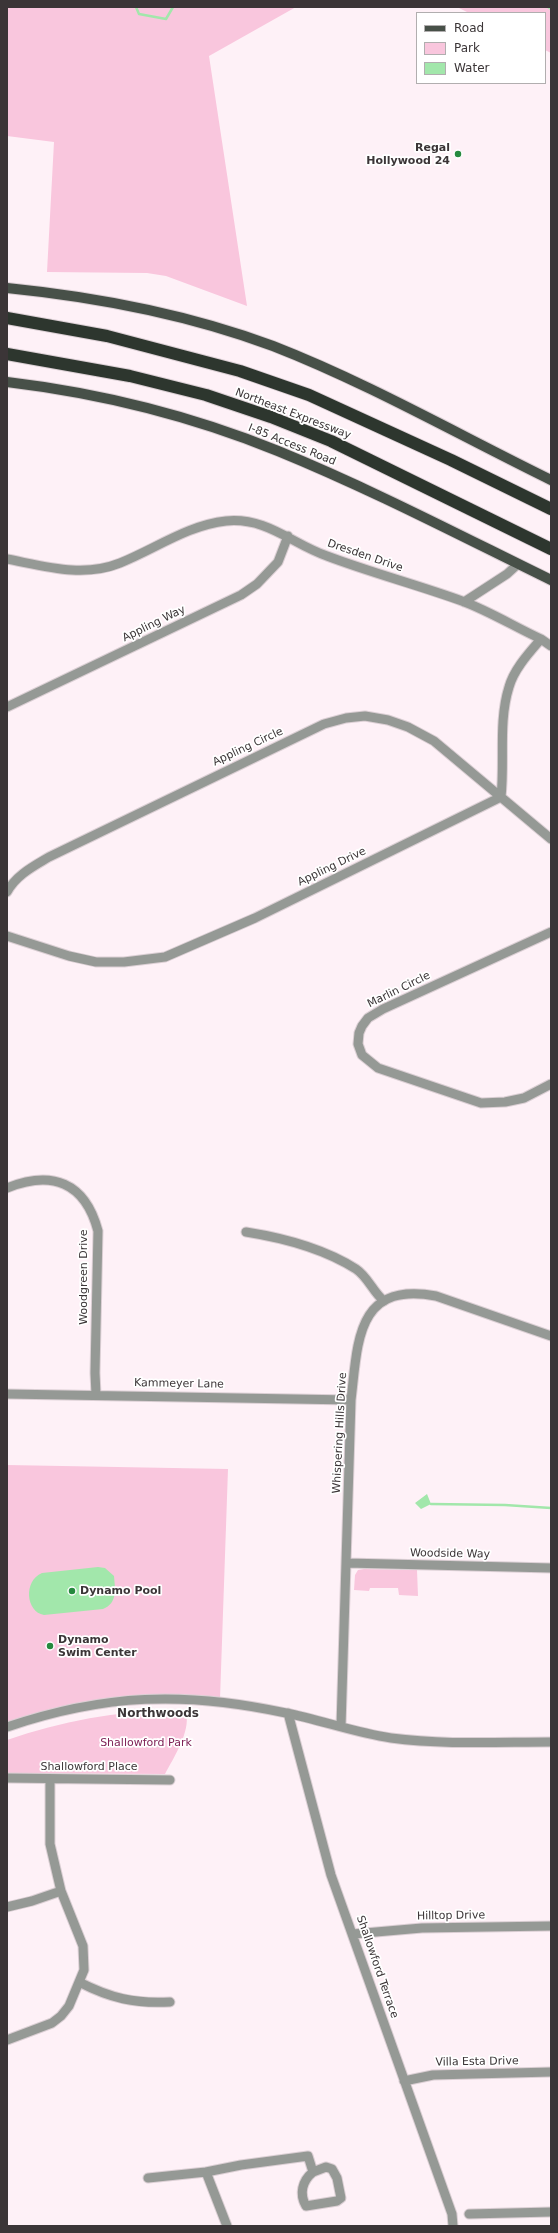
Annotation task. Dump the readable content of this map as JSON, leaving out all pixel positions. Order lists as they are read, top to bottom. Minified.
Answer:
{"streets":{"highway":["Northeast Expressway"],"main road":["I-85 Access Road"],"street":["Dresden Drive","Appling Way","Appling Circle","Appling Drive","Marlin Circle","Woodgreen Drive","Kammeyer Lane","Whispering Hills Drive","Woodside Way","Shallowford Place","Hilltop Drive","Shallowford Terrace","Villa Esta Drive"]},"crossings":[["Dresden Drive","Appling Way"],["Appling Circle","Appling Drive"],["Woodgreen Drive","Kammeyer Lane"],["Kammeyer Lane","Whispering Hills Drive"],["Whispering Hills Drive","Woodside Way"],["Hilltop Drive","Shallowford Terrace"],["Shallowford Terrace","Villa Esta Drive"]],"districts":["Northwoods"],"parks":["Shallowford Park"],"places":["Regal Hollywood 24","Dynamo Pool","Dynamo Swim Center"],"legend":["Road","Park","Water"]}
